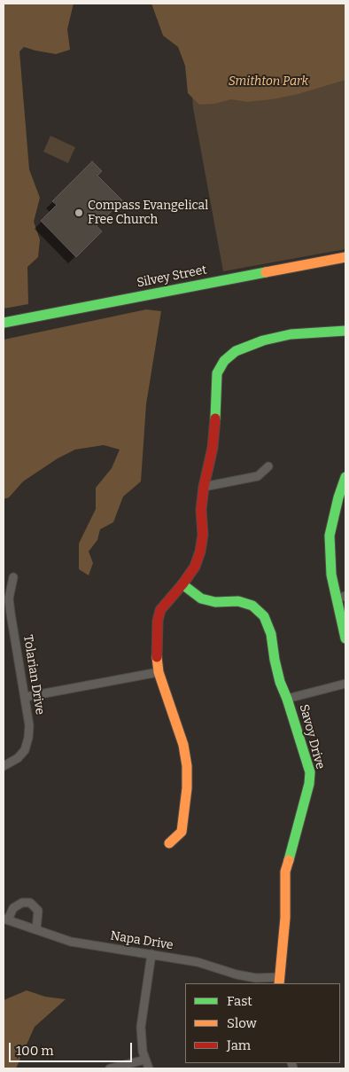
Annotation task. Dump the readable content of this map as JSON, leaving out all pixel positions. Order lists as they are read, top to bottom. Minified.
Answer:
{"streets":{"street":["Silvey Street","Tolarian Drive","Savoy Drive","Napa Drive"]},"crossings":[["Savoy Drive","Napa Drive"]],"parks":["Smithton Park"],"places":["Compass Evangelical Free Church"],"legend":["Fast","Slow","Jam"],"scale_bar":"100 m"}
